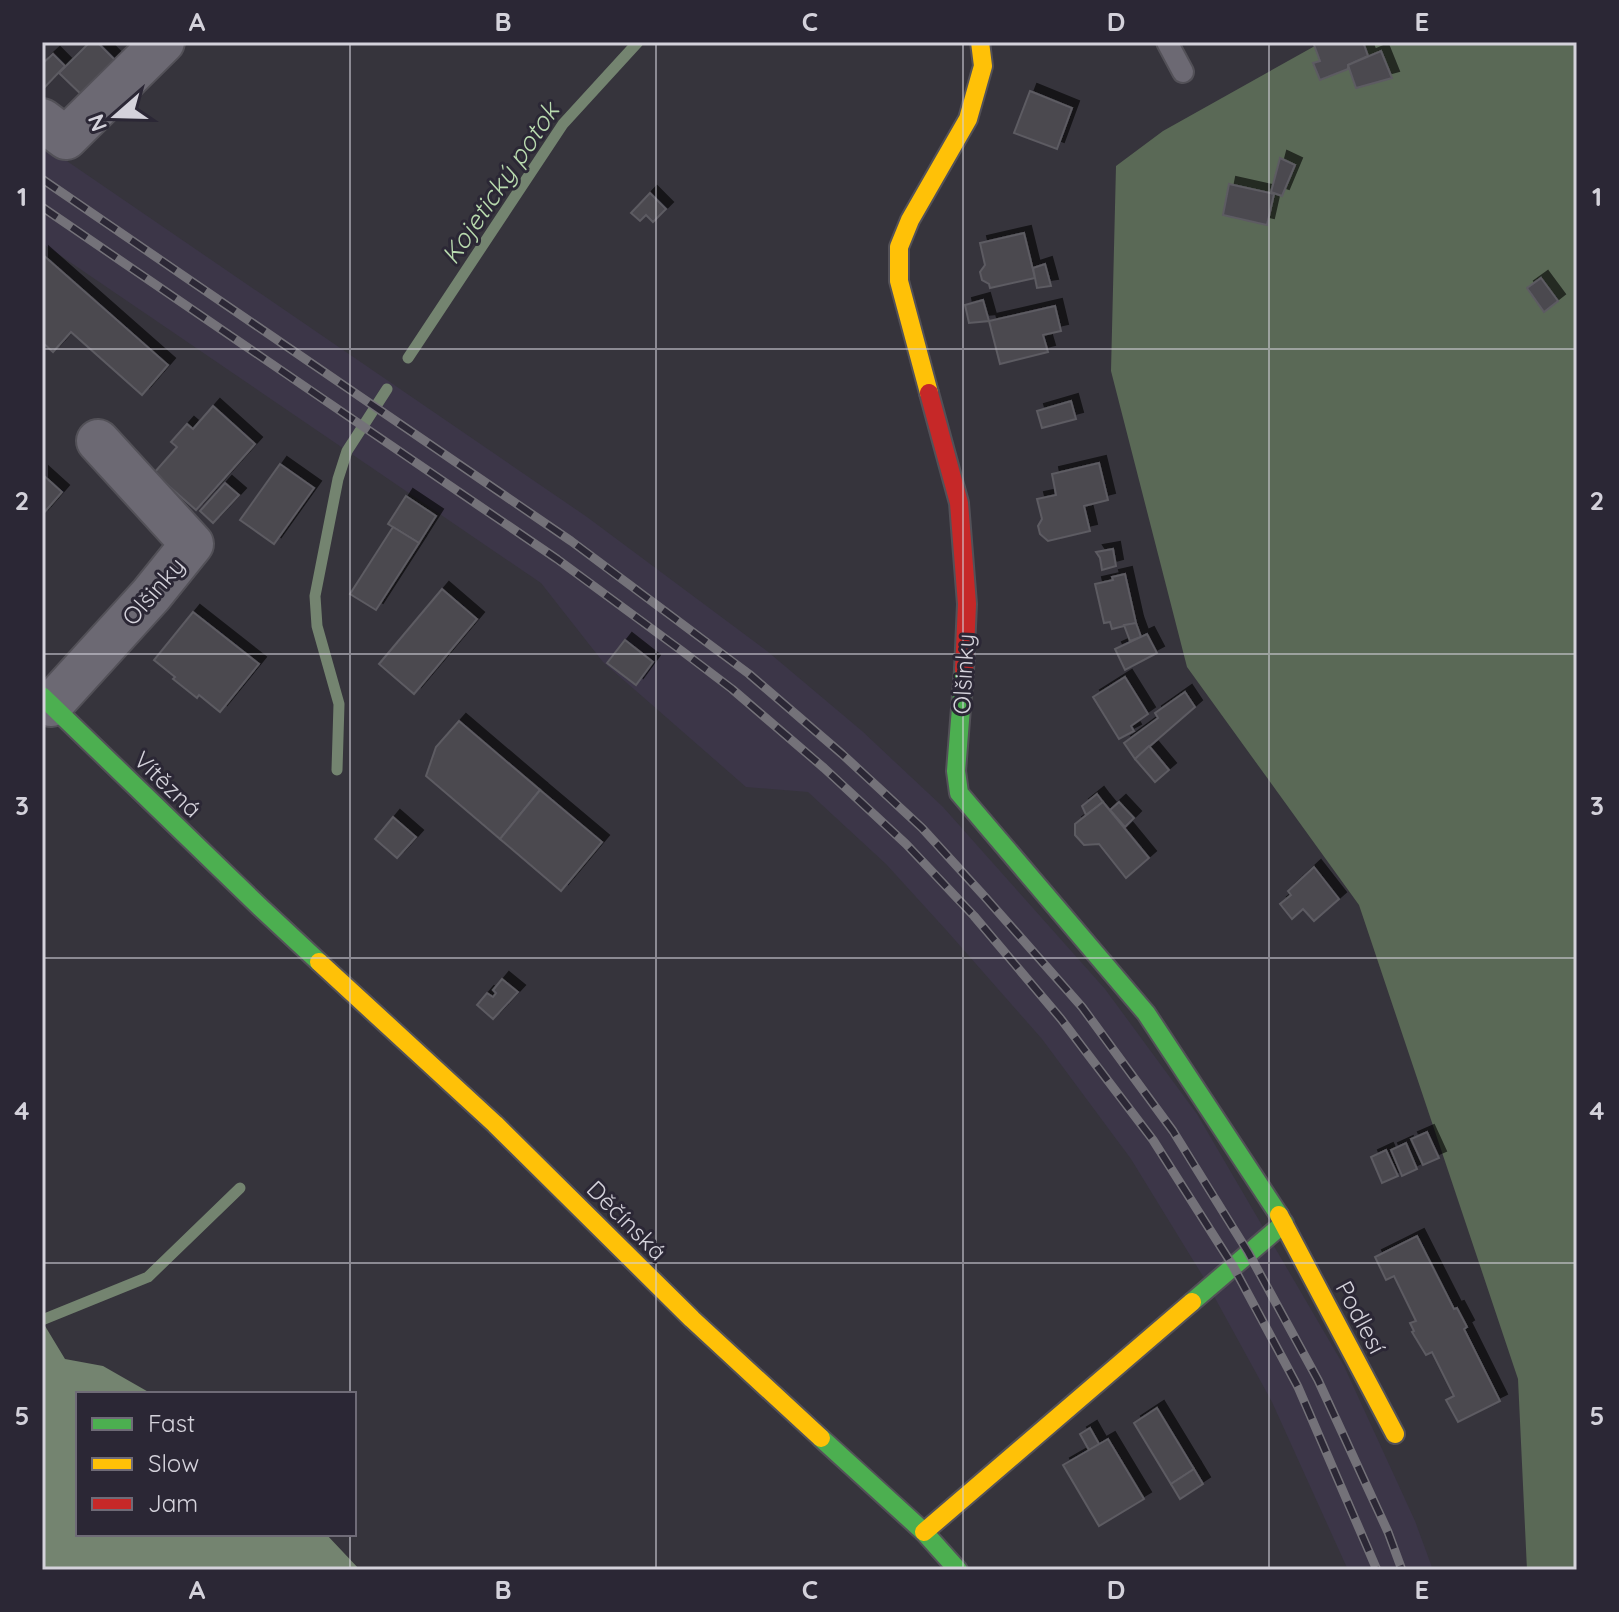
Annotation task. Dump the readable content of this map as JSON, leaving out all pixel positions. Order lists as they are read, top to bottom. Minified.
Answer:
{"streets":{"street":["Olšinky","Vítězná","Děčínská","Podlesí"]},"crossings":[["Olšinky","Vítězná"],["Olšinky","Podlesí"],["Vítězná","Děčínská"]],"water":["Kojetický potok"],"legend":["Fast","Slow","Jam"],"north":"left","grid":{"columns":["A","B","C","D","E"],"rows":["1","2","3","4","5"]}}
